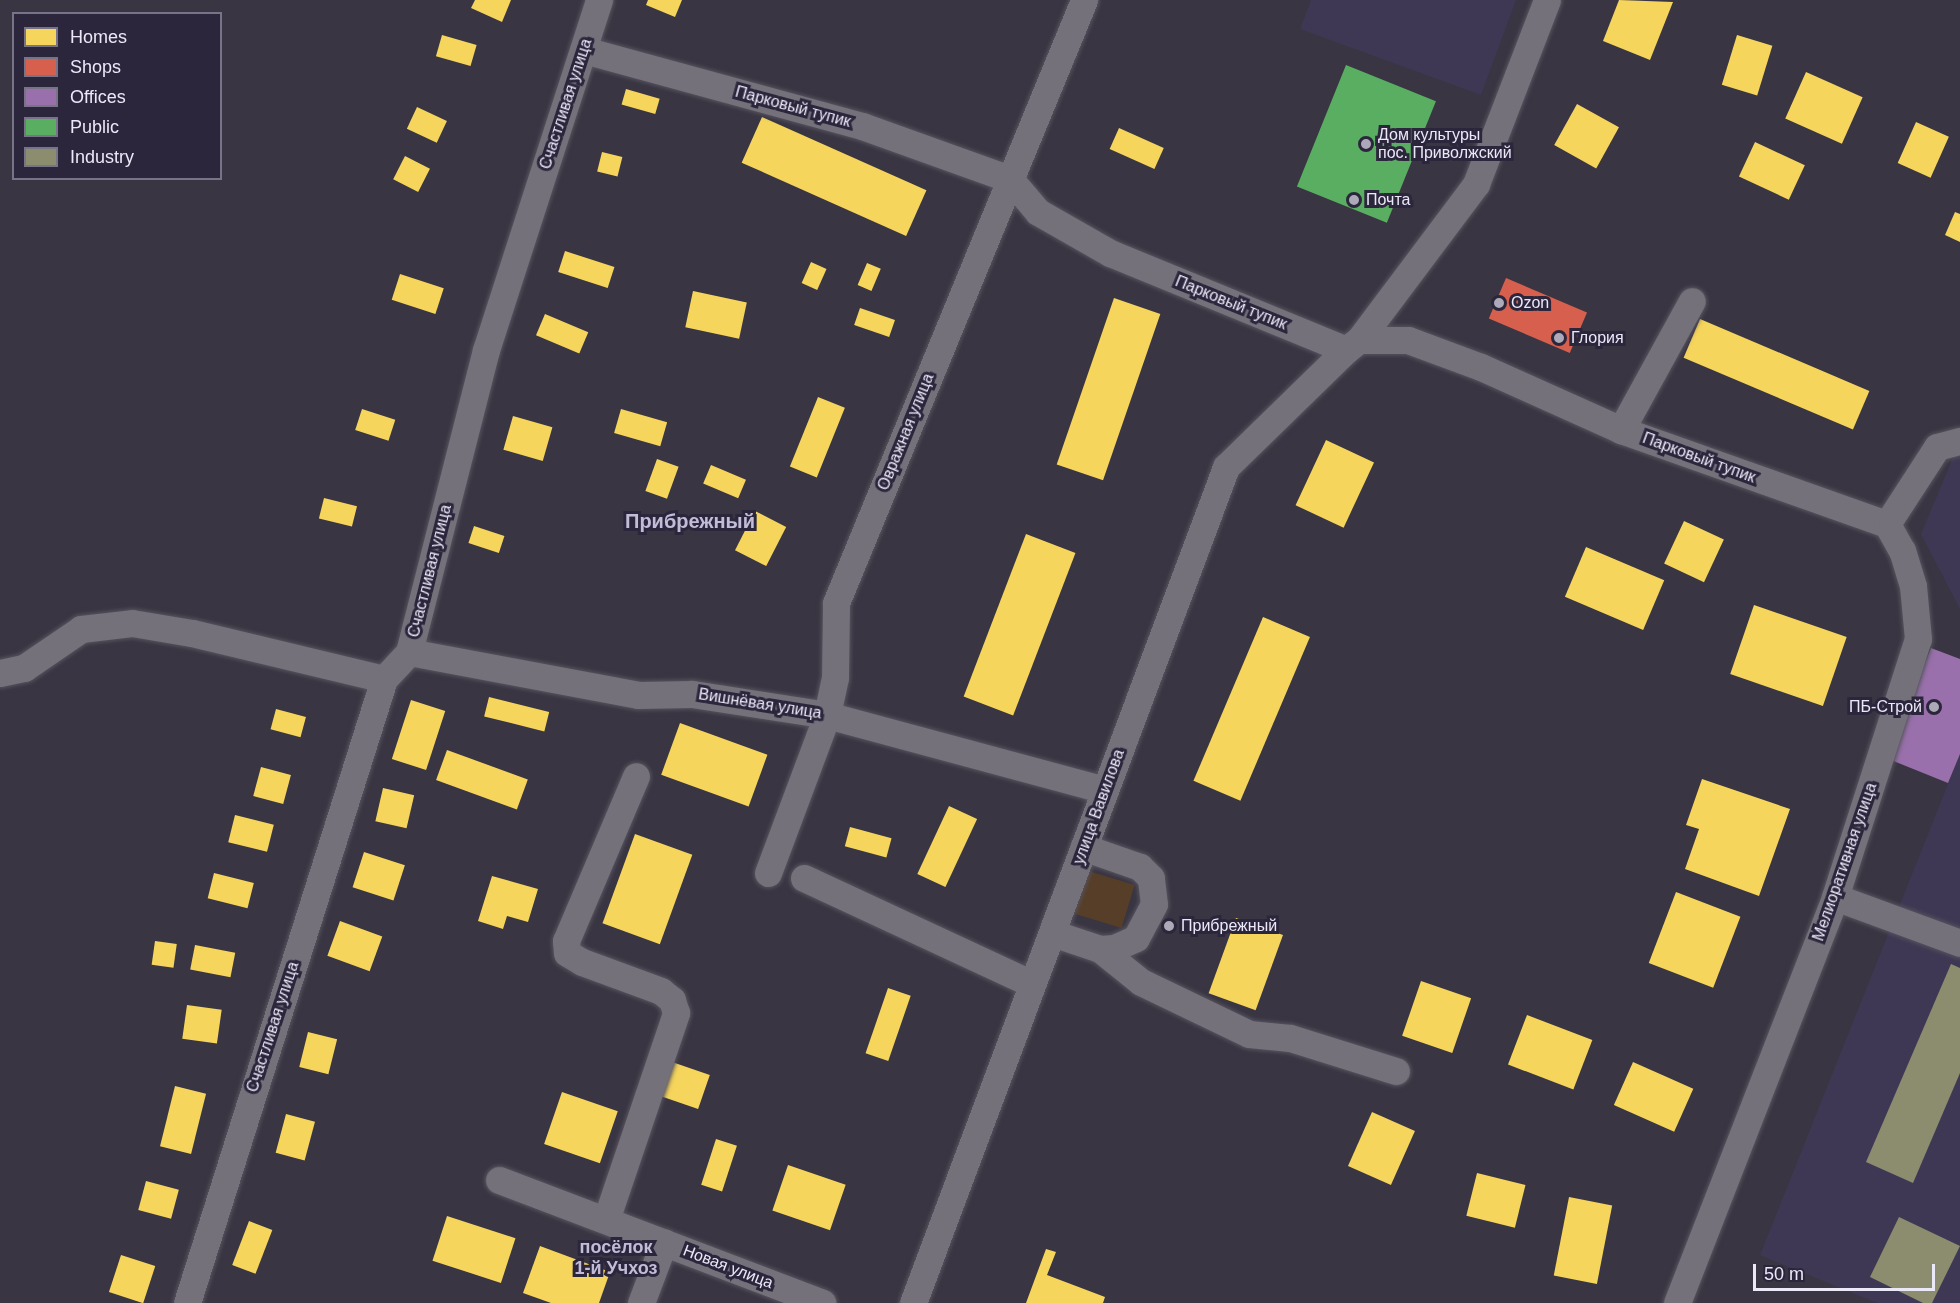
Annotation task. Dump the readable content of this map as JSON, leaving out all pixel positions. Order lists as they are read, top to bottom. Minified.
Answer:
{"streets":{"street":["Счастливая улица","Парковый тупик","Овражная улица","Вишнёвая улица","улица Вавилова","Мелиоративная улица","Новая улица"]},"crossings":[["Счастливая улица","Парковый тупик"],["Счастливая улица","Вишнёвая улица"],["Парковый тупик","Овражная улица"],["Парковый тупик","улица Вавилова"],["Парковый тупик","Мелиоративная улица"],["Овражная улица","Вишнёвая улица"],["Вишнёвая улица","улица Вавилова"]],"districts":["Прибрежный","посёлок 1-й Учхоз"],"places":["Дом культуры пос. Приволжский","Почта","Ozon","Глория","ПБ-Строй","Прибрежный"],"legend":["Homes","Shops","Offices","Public","Industry"],"scale_bar":"50 m"}
